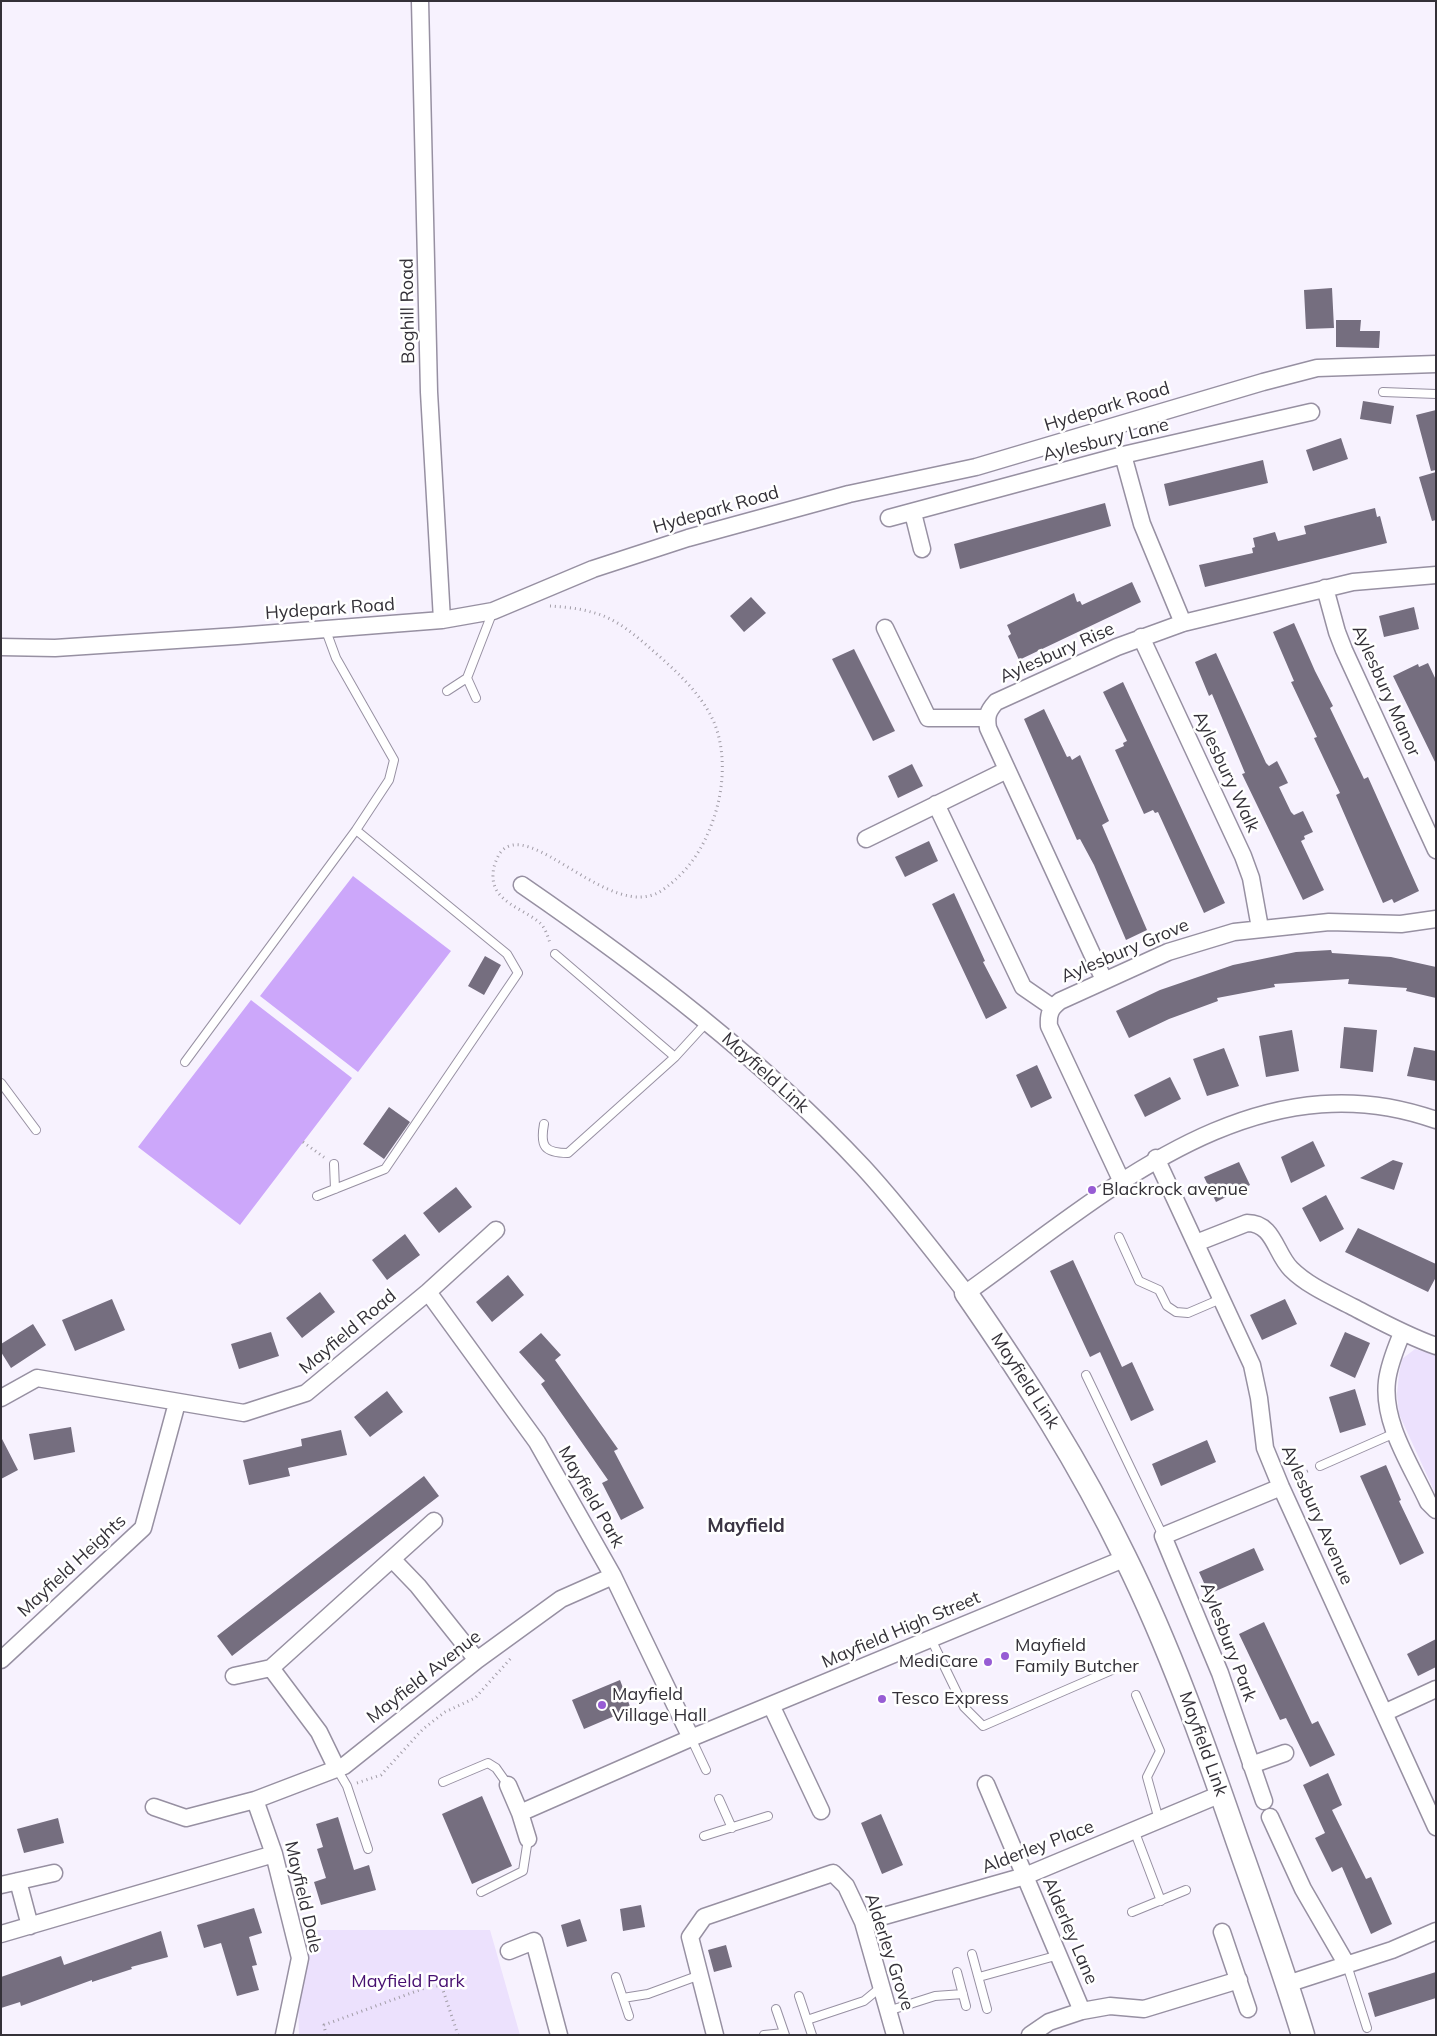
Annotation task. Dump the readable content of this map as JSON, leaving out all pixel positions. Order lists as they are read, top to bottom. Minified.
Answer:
{"streets":{"street":["Boghill Road","Hydepark Road","Aylesbury Lane","Aylesbury Rise","Aylesbury Manor","Aylesbury Walk","Aylesbury Grove","Mayfield Link","Mayfield Road","Mayfield Park","Aylesbury Avenue","Mayfield Heights","Mayfield High Street","Aylesbury Park","Mayfield Avenue","Alderley Place","Mayfield Dale","Alderley Lane","Alderley Grove"]},"crossings":[["Boghill Road","Hydepark Road"],["Aylesbury Rise","Aylesbury Manor"],["Aylesbury Rise","Aylesbury Walk"],["Aylesbury Walk","Aylesbury Grove"],["Mayfield Link","Mayfield High Street"],["Mayfield Link","Alderley Place"],["Mayfield Road","Mayfield Park"],["Mayfield Road","Mayfield Heights"],["Mayfield Park","Mayfield High Street"],["Mayfield Park","Mayfield Avenue"],["Mayfield Avenue","Mayfield Dale"],["Alderley Place","Alderley Lane"],["Alderley Place","Alderley Grove"]],"districts":["Mayfield"],"parks":["Mayfield Park"],"places":["Blackrock avenue","Mayfield Family Butcher","MediCare","Tesco Express","Mayfield Village Hall"]}
